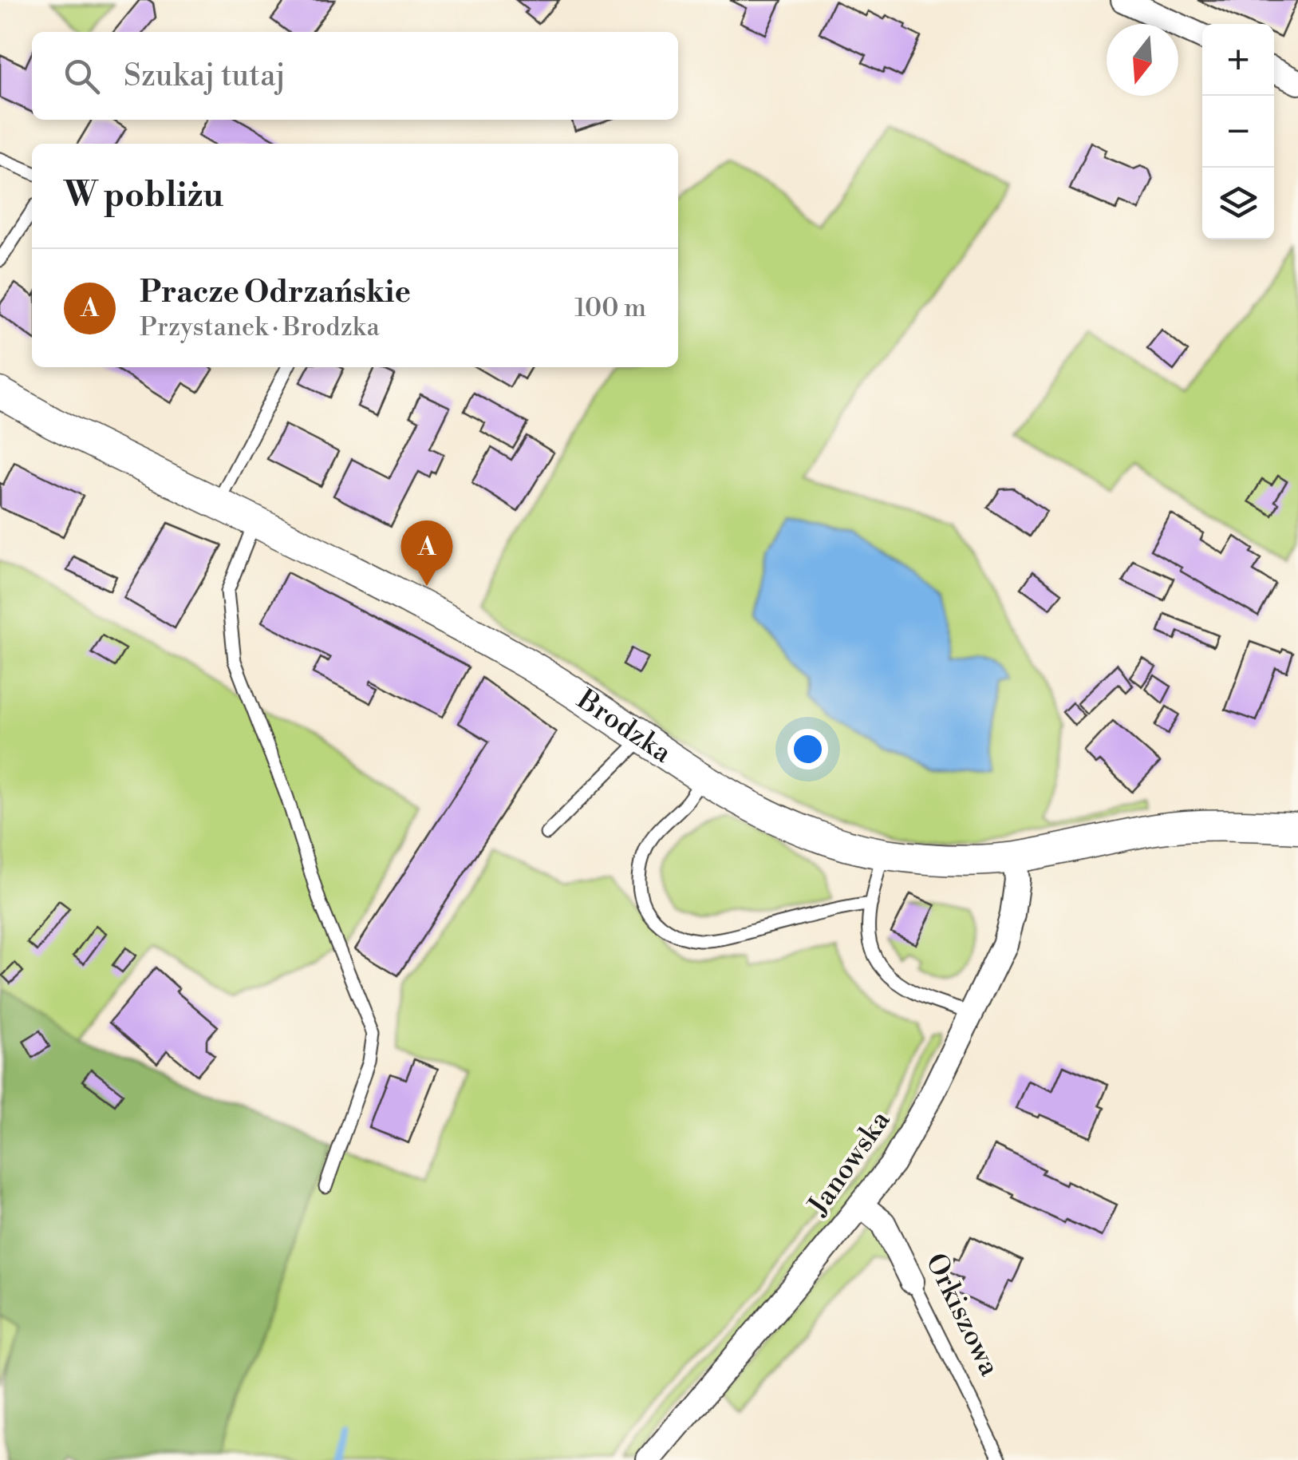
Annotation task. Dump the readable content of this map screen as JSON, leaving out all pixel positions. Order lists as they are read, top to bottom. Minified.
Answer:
{"streets":{"street":["Brodzka","Janowska","Orkiszowa"]},"crossings":[["Brodzka","Janowska"],["Janowska","Orkiszowa"]],"north":"bottom","page":{"map_buttons":["+","−"],"search":"Szukaj tutaj","heading":"W pobliżu","list":[{"mark":"A","name":"Pracze Odrzańskie","note":"Przystanek · Brodzka","value":"100 m"}],"pins":"A"}}
